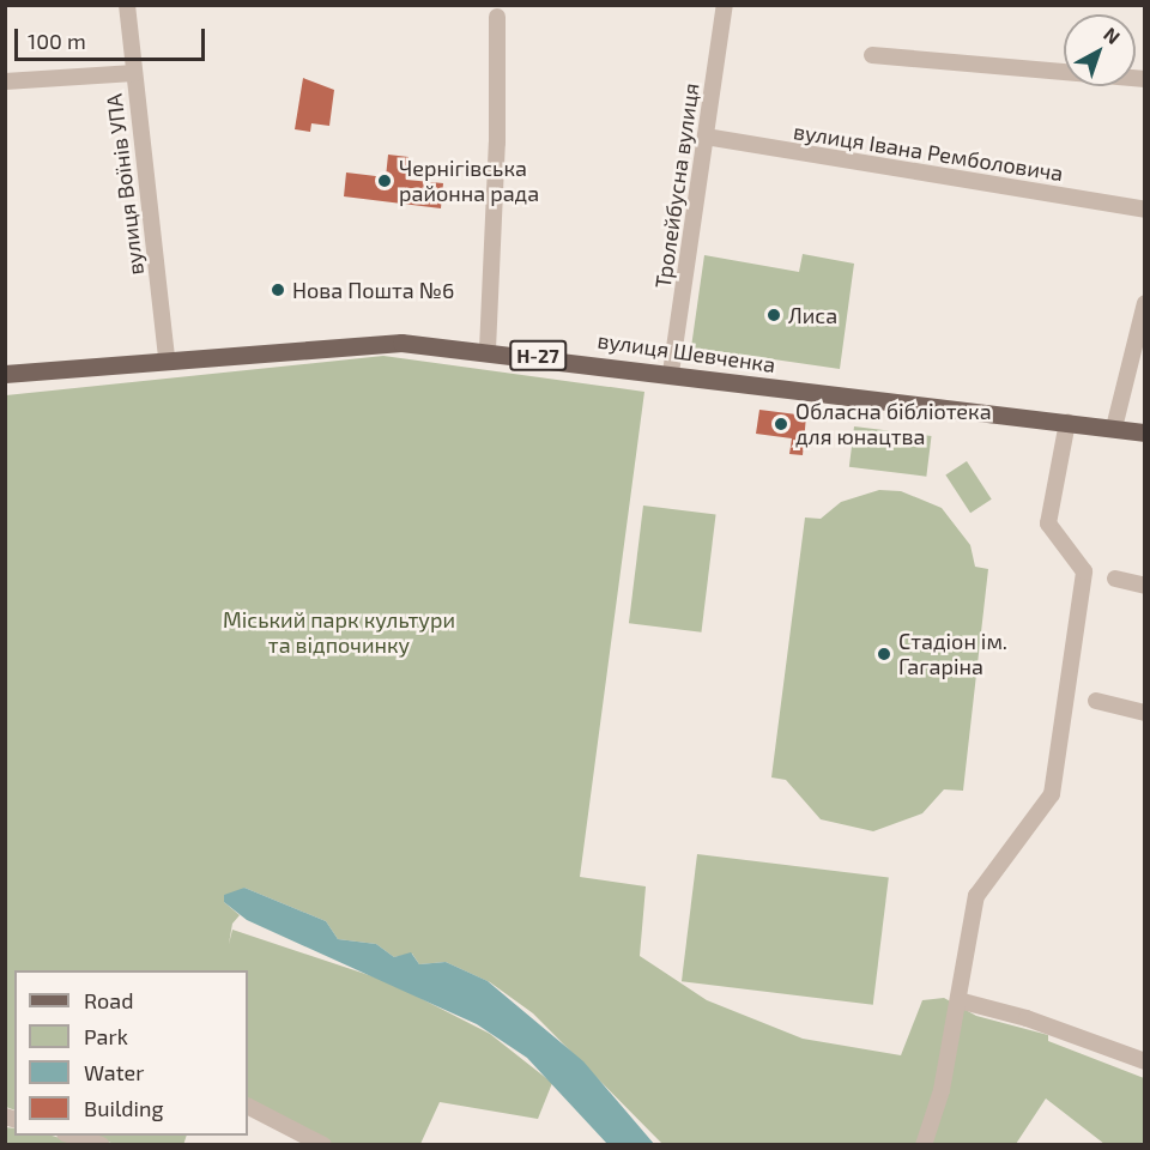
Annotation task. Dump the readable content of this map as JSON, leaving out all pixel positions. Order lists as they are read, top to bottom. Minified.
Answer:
{"streets":{"main road":["вулиця Шевченка","Н-27"],"street":["вулиця Івана Ремболовича","вулиця Воїнів УПА","Тролейбусна вулиця"]},"crossings":[["вулиця Івана Ремболовича","Тролейбусна вулиця"],["вулиця Воїнів УПА","вулиця Шевченка"],["Тролейбусна вулиця","вулиця Шевченка"]],"parks":["Міський парк культури та відпочинку"],"places":["Чернігівська районна рада","Нова Пошта №6","Лиса","Обласна бібліотека для юнацтва","Стадіон ім. Гагаріна"],"legend":["Road","Park","Water","Building"],"scale_bar":"100 m","north":"top right"}
